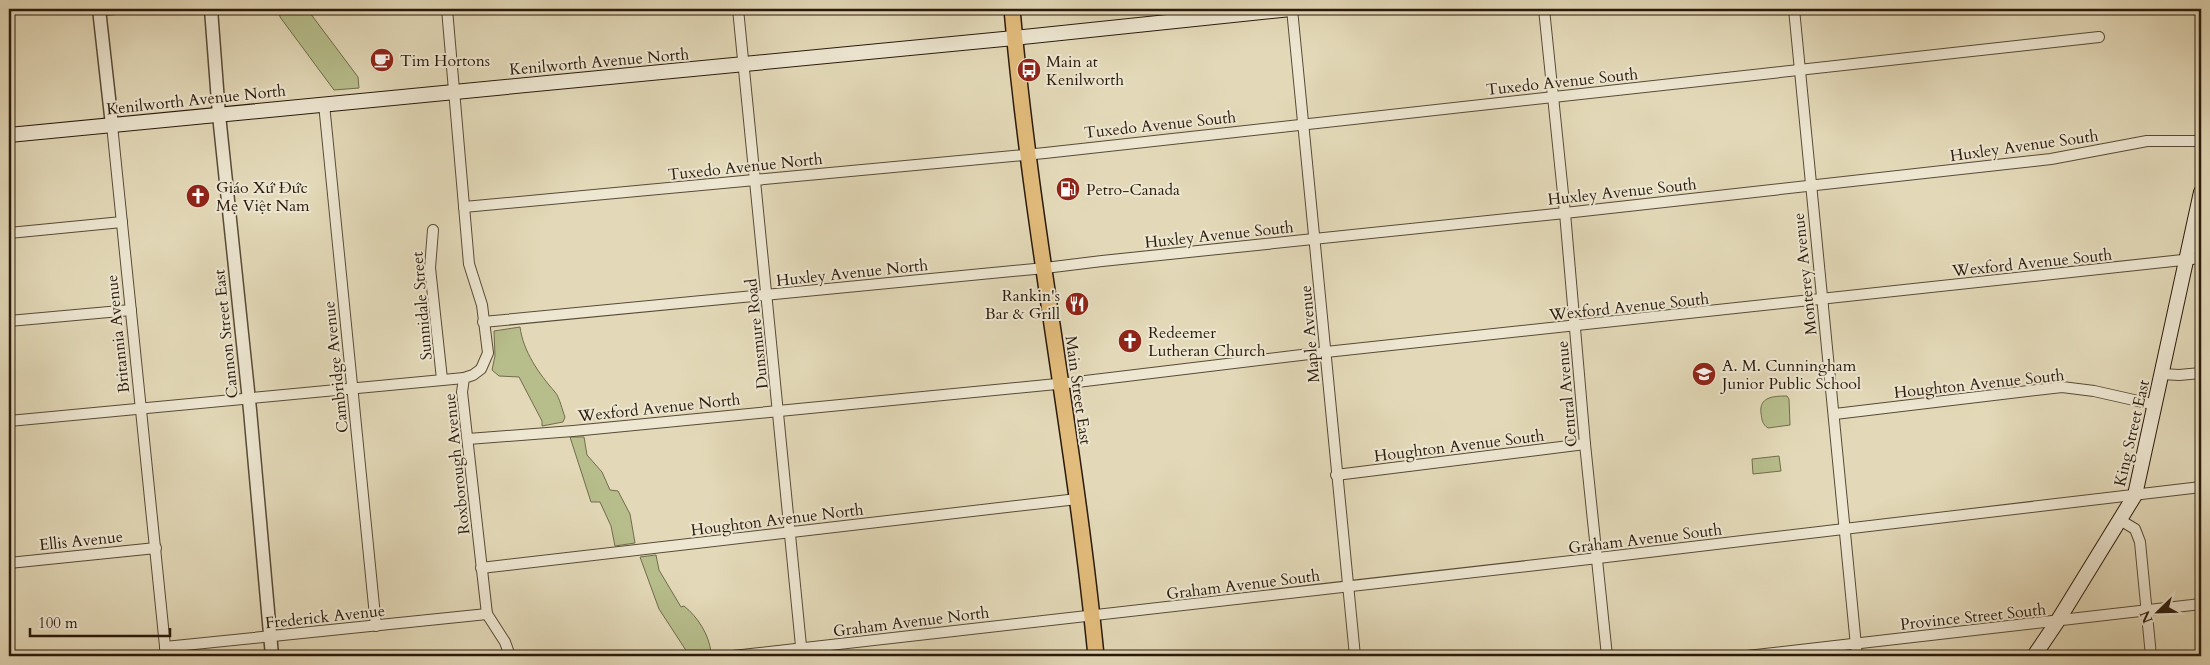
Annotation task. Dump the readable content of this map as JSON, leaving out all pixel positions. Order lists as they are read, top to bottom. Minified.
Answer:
{"streets":{"main road":["Kenilworth Avenue North","Main Street East","King Street East"],"street":["Tuxedo Avenue South","Huxley Avenue South","Tuxedo Avenue North","Wexford Avenue South","Huxley Avenue North","Monterey Avenue","Sunnidale Street","Britannia Avenue","Cannon Street East","Dunsmure Road","Maple Avenue","Cambridge Avenue","Houghton Avenue South","Central Avenue","Wexford Avenue North","Roxborough Avenue","Houghton Avenue North","Graham Avenue South","Ellis Avenue","Frederick Avenue","Province Street South","Graham Avenue North"]},"crossings":[["Kenilworth Avenue North","Britannia Avenue"],["Kenilworth Avenue North","Cannon Street East"],["Kenilworth Avenue North","Dunsmure Road"],["Kenilworth Avenue North","Maple Avenue"],["Kenilworth Avenue North","Cambridge Avenue"],["Kenilworth Avenue North","Main Street East"],["Kenilworth Avenue North","Roxborough Avenue"],["Tuxedo Avenue South","Tuxedo Avenue North"],["Tuxedo Avenue South","Monterey Avenue"],["Tuxedo Avenue South","Maple Avenue"],["Tuxedo Avenue South","Main Street East"],["Tuxedo Avenue South","Central Avenue"],["Huxley Avenue South","Huxley Avenue North"],["Huxley Avenue South","Monterey Avenue"],["Huxley Avenue South","Maple Avenue"],["Huxley Avenue South","Main Street East"],["Huxley Avenue South","Central Avenue"],["Tuxedo Avenue North","Dunsmure Road"],["Tuxedo Avenue North","Main Street East"],["Tuxedo Avenue North","Roxborough Avenue"],["Wexford Avenue South","Monterey Avenue"],["Wexford Avenue South","Maple Avenue"],["Wexford Avenue South","Main Street East"],["Wexford Avenue South","Central Avenue"],["Wexford Avenue South","Wexford Avenue North"],["Wexford Avenue South","King Street East"],["Huxley Avenue North","Dunsmure Road"],["Huxley Avenue North","Main Street East"],["Huxley Avenue North","Roxborough Avenue"],["Monterey Avenue","Houghton Avenue South"],["Monterey Avenue","Graham Avenue South"],["Monterey Avenue","Province Street South"],["Britannia Avenue","Ellis Avenue"],["Britannia Avenue","Frederick Avenue"],["Cannon Street East","Frederick Avenue"],["Dunsmure Road","Wexford Avenue North"],["Dunsmure Road","Houghton Avenue North"],["Dunsmure Road","Graham Avenue North"],["Maple Avenue","Houghton Avenue South"],["Maple Avenue","Graham Avenue South"],["Cambridge Avenue","Frederick Avenue"],["Houghton Avenue South","Central Avenue"],["Houghton Avenue South","King Street East"],["Main Street East","Wexford Avenue North"],["Main Street East","Houghton Avenue North"],["Main Street East","Graham Avenue South"],["Main Street East","Graham Avenue North"],["Central Avenue","Graham Avenue South"],["Wexford Avenue North","Roxborough Avenue"],["King Street East","Graham Avenue South"],["King Street East","Province Street South"],["Roxborough Avenue","Houghton Avenue North"],["Roxborough Avenue","Frederick Avenue"],["Graham Avenue South","Graham Avenue North"]],"places":{"cafe":["Tim Hortons"],"bus stop":["Main at Kenilworth"],"fuel station":["Petro-Canada"],"church":["Giáo Xứ Đức Mẹ Việt Nam","Redeemer Lutheran Church"],"restaurant":["Rankin's Bar & Grill"],"school or university":["A. M. Cunningham Junior Public School"]},"scale_bar":"100 m","north":"bottom left"}
